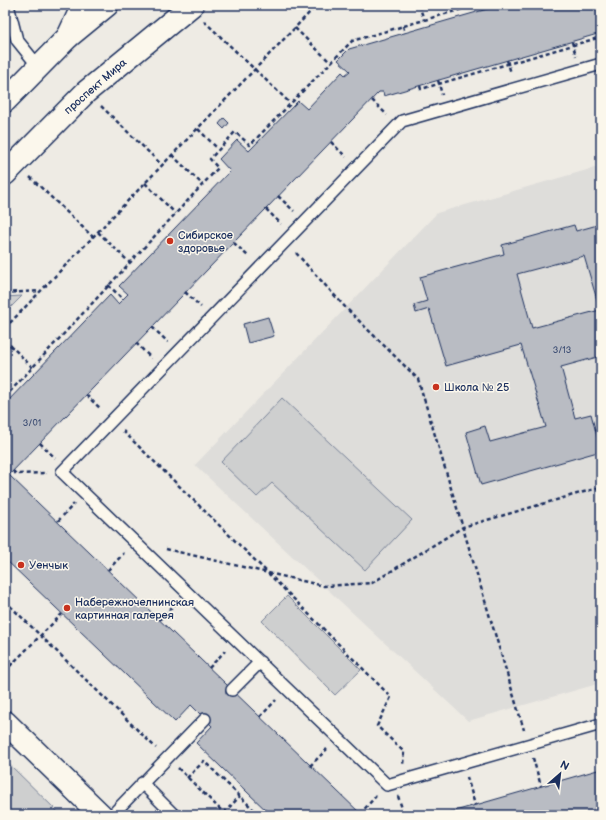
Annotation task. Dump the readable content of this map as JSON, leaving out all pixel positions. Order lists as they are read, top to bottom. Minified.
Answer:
{"streets":{"main road":["проспект Мира"]},"places":["Сибирское здоровье","Школа № 25","Уенчык","Набережночелнинская картинная галерея"],"house_numbers":["3/13","3/01"],"north":"top right"}
